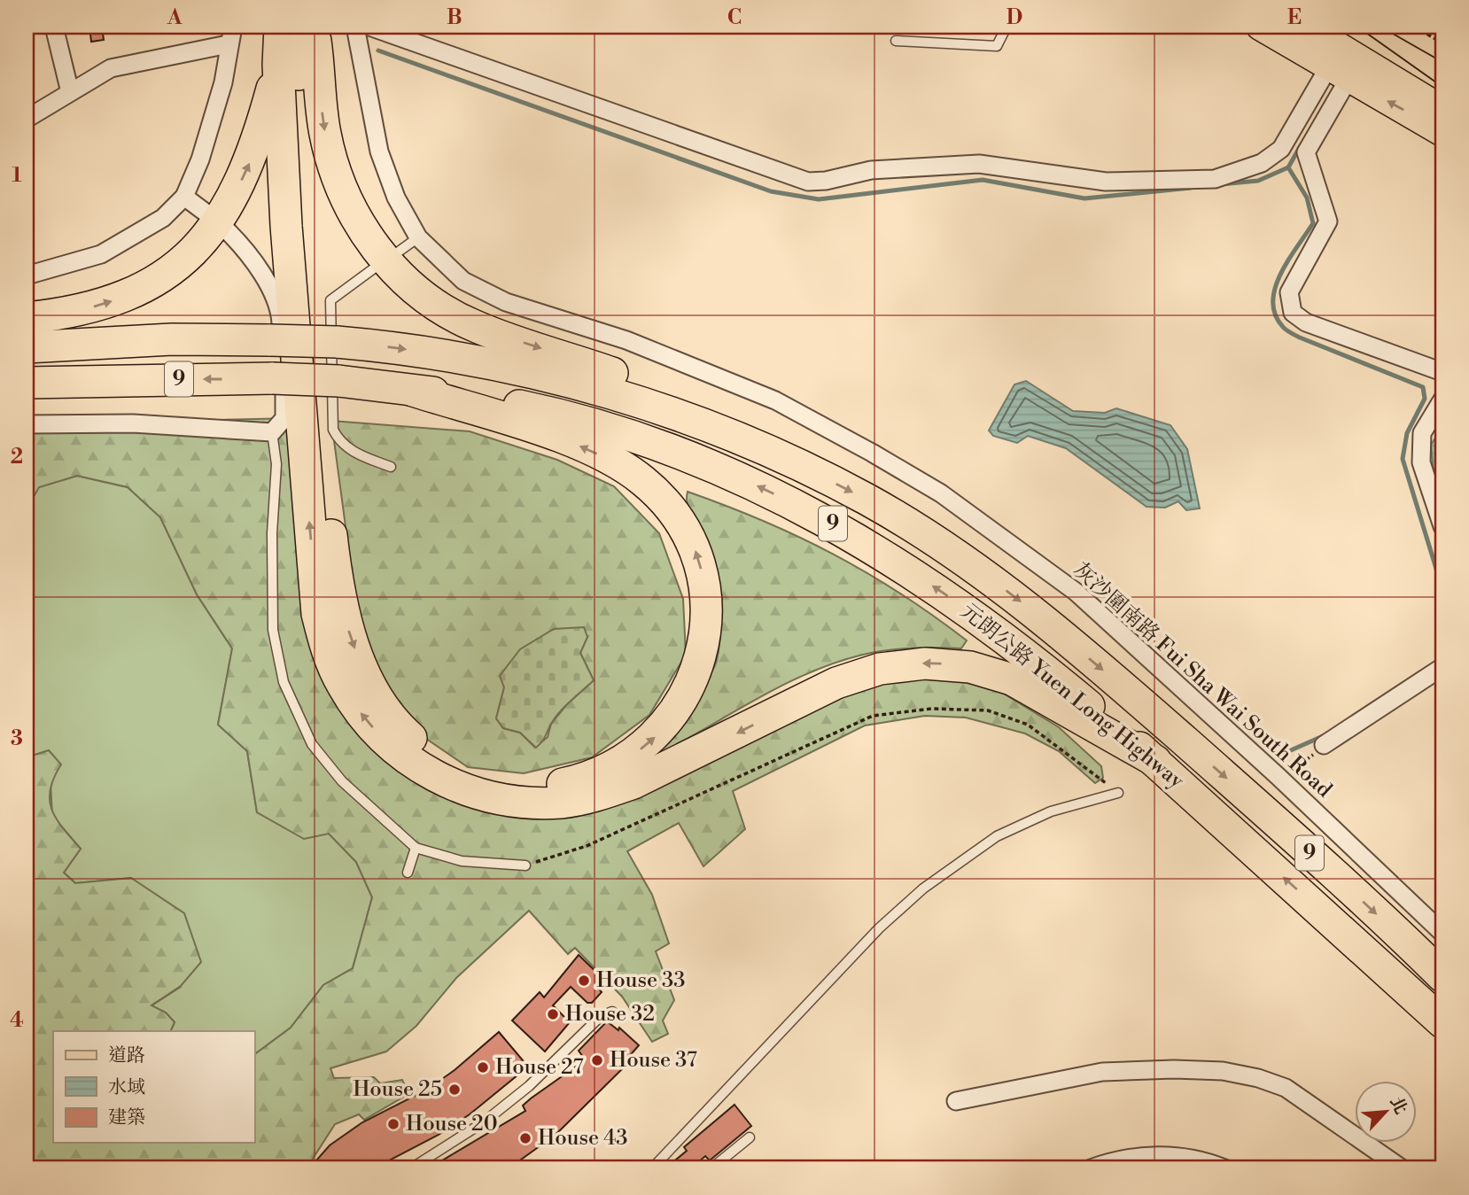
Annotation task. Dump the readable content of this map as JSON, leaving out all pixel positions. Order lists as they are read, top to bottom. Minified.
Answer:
{"streets":{"highway":["9","元朗公路 Yuen Long Highway"],"street":["灰沙圍南路 Fui Sha Wai South Road"]},"places":["House 33","House 32","House 37","House 27","House 25","House 20","House 43"],"legend":["道路","水域","建築"],"north":"top right","grid":{"columns":["A","B","C","D","E"],"rows":["1","2","3","4"]}}
